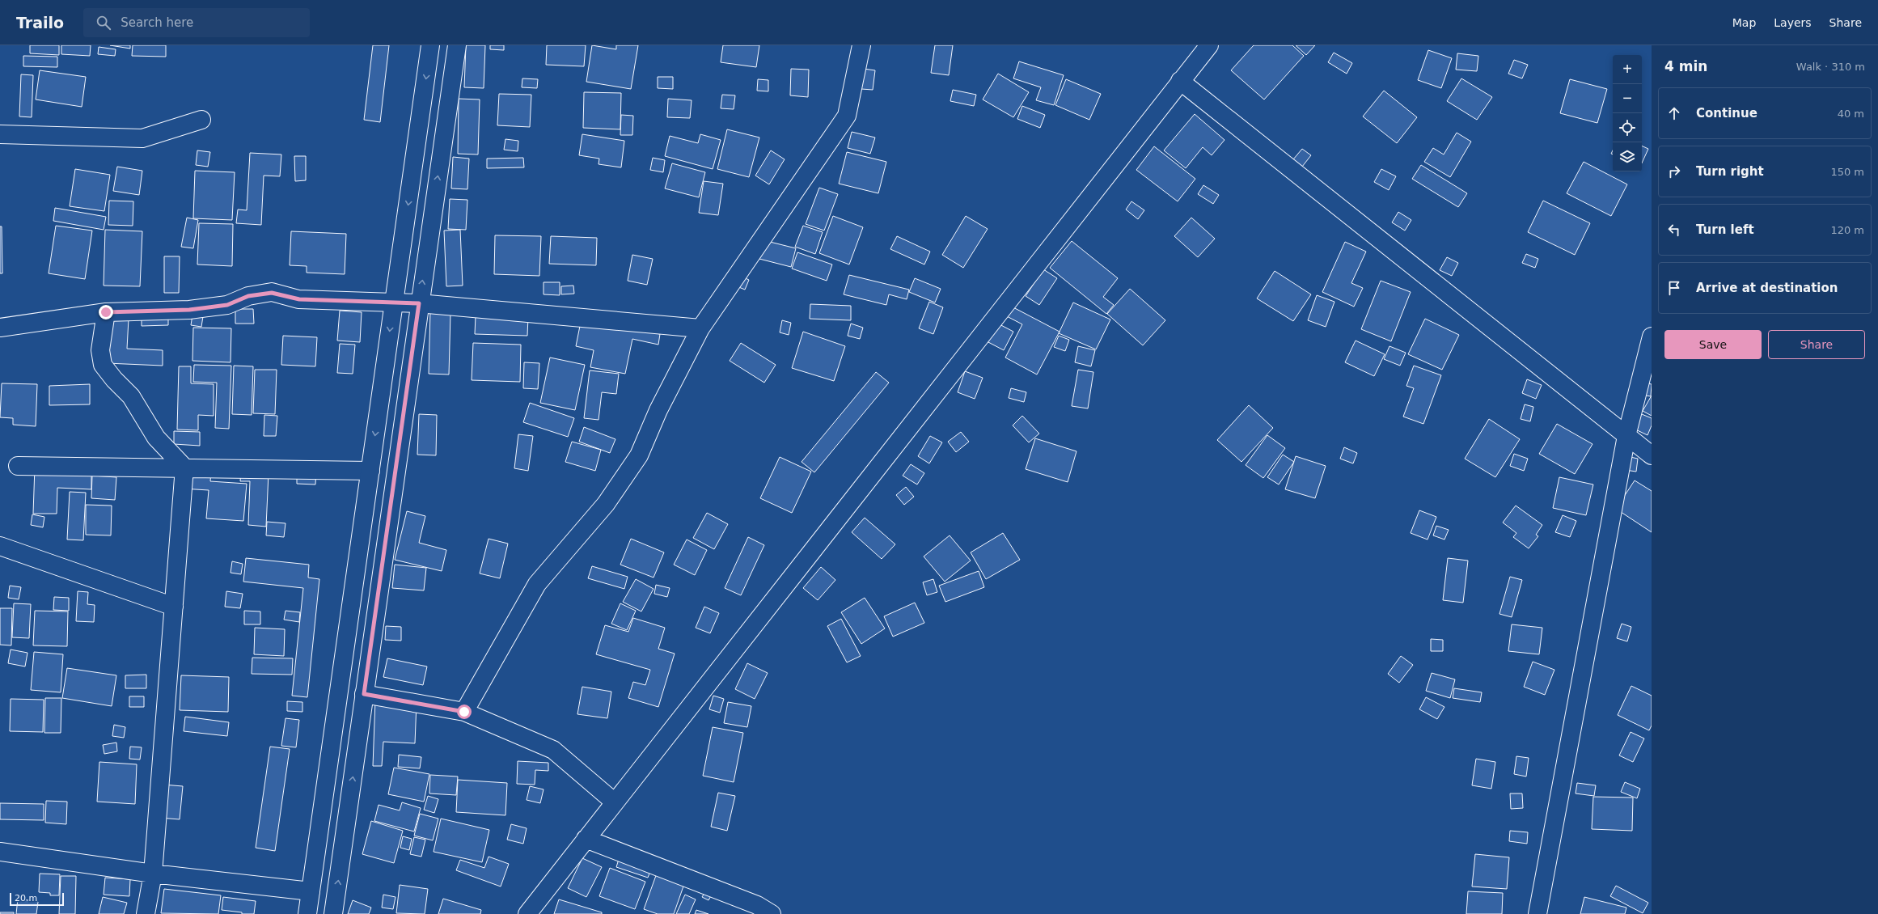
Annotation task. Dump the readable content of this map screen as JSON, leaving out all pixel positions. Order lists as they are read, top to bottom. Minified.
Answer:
{"scale_bar":"20 m","page":{"header":"Trailo","search":"Search here","nav":["Map","Layers","Share"],"heading":["4 min","Walk · 310 m"],"map_buttons":["+","−"],"list":[["Continue","40 m"],["Turn right","150 m"],["Turn left","120 m"],"Arrive at destination"],"buttons":["Save","Share"],"scale":"20 m"}}
